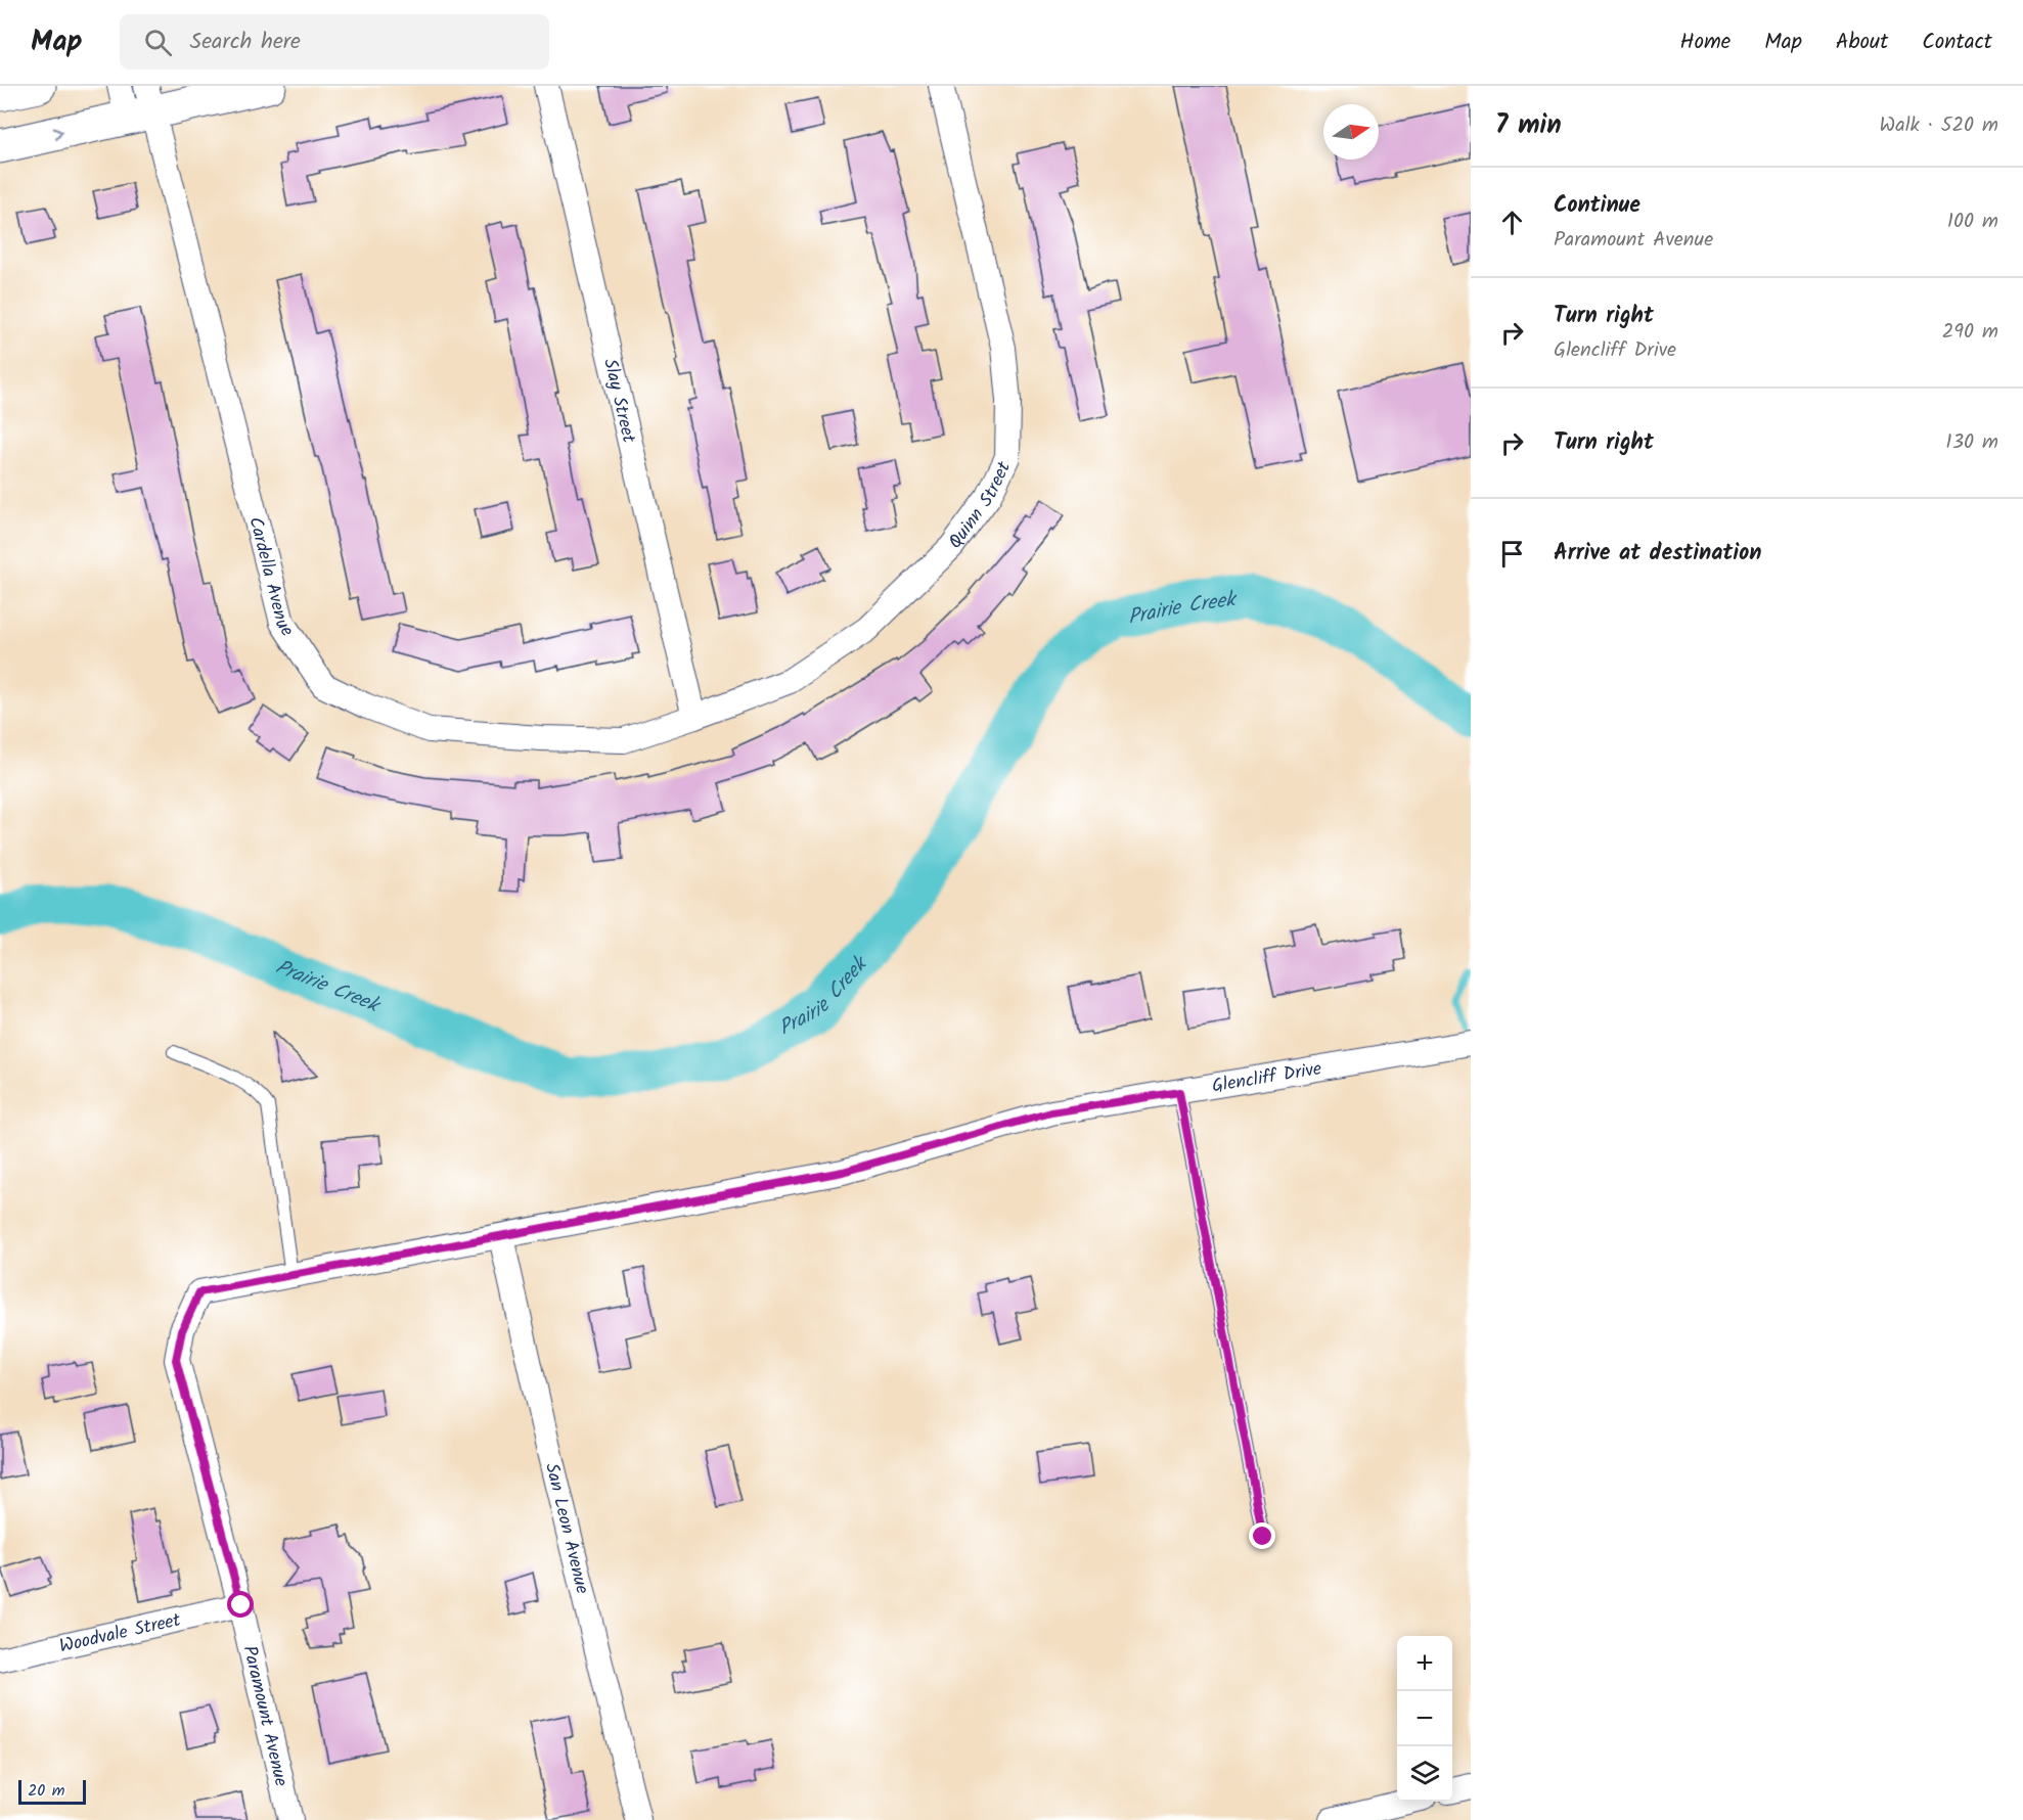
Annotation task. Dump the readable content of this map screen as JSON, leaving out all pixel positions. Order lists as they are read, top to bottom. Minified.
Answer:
{"streets":{"street":["Slay Street","Quinn Street","Cardella Avenue","Glencliff Drive","San Leon Avenue","Woodvale Street","Paramount Avenue"]},"crossings":[["Slay Street","Quinn Street"],["Slay Street","Cardella Avenue"],["Quinn Street","Cardella Avenue"],["Glencliff Drive","San Leon Avenue"],["Glencliff Drive","Paramount Avenue"],["Woodvale Street","Paramount Avenue"]],"water":["Prairie Creek"],"scale_bar":"20 m","north":"right","page":{"header":"Map","search":"Search here","nav":["Home","Map","About","Contact"],"heading":["7 min","Walk · 520 m"],"list":[["Continue","Paramount Avenue","100 m"],["Turn right","Glencliff Drive","290 m"],["Turn right","130 m"],"Arrive at destination"],"map_buttons":["+","−"],"scale":"20 m"}}
